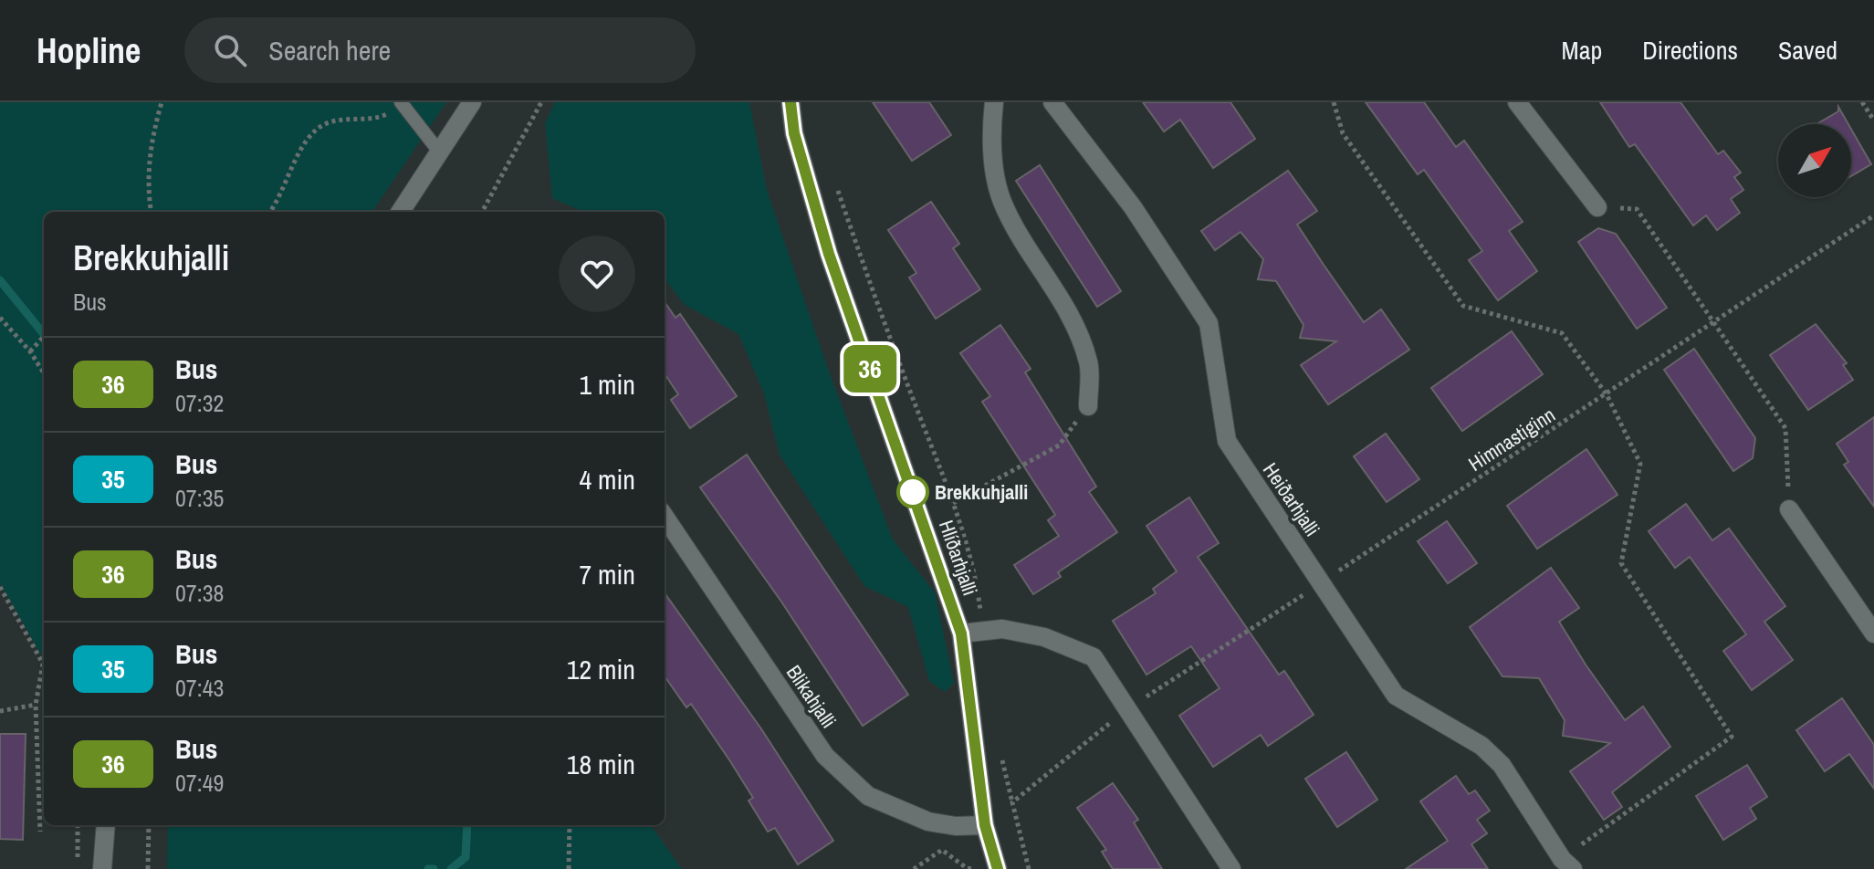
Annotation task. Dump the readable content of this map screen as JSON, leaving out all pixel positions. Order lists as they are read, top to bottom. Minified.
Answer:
{"streets":{"street":["Heiðarhjalli","Hlíðarhjalli","Blikahjalli"],"path":["Himnastiginn"]},"crossings":[["Himnastiginn","Heiðarhjalli"],["Hlíðarhjalli","Blikahjalli"]],"places":["Brekkuhjalli"],"lines":["bus line 36"],"north":"top right","page":{"header":"Hopline","search":"Search here","nav":["Map","Directions","Saved"],"on_map":"36","heading":["Brekkuhjalli","Bus"],"list":[{"mark":"36","name":"Bus","note":"07:32","value":"1 min"},{"mark":"35","name":"Bus","note":"07:35","value":"4 min"},{"mark":"36","name":"Bus","note":"07:38","value":"7 min"},{"mark":"35","name":"Bus","note":"07:43","value":"12 min"},{"mark":"36","name":"Bus","note":"07:49","value":"18 min"}]}}
